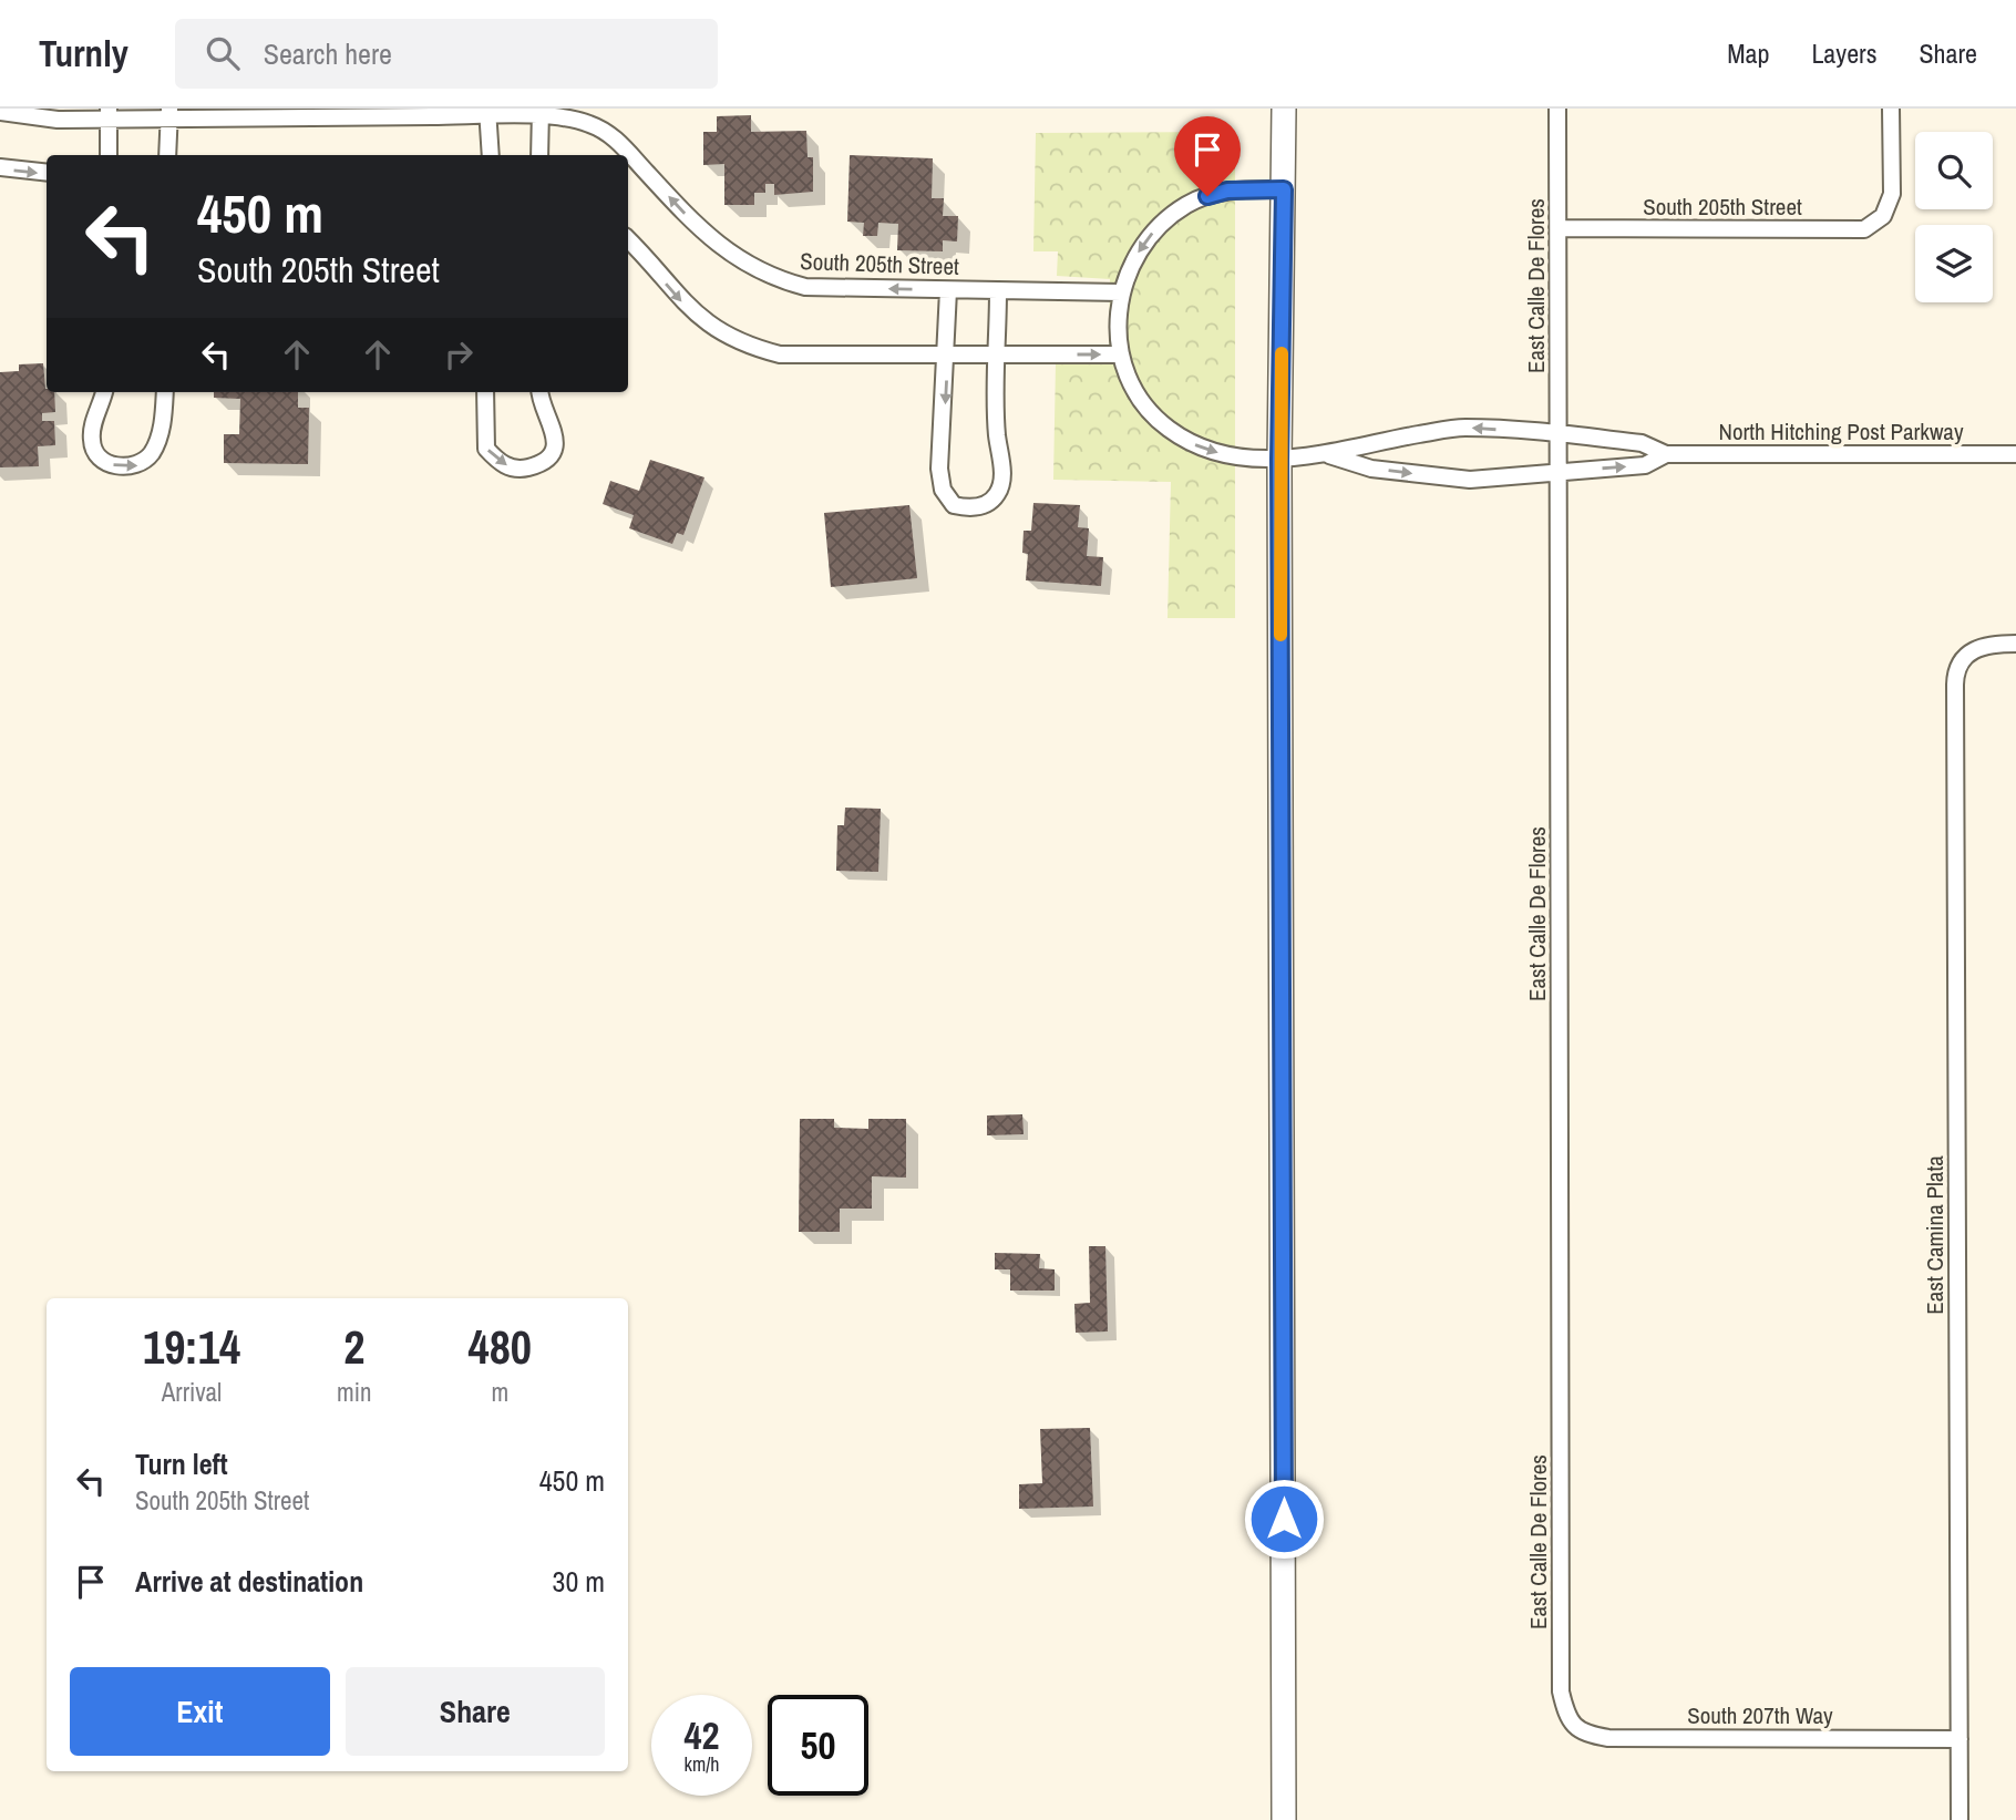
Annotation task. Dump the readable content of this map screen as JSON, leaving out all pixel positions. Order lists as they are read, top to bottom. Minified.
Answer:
{"streets":{"street":["South 205th Street","East Calle De Flores","North Hitching Post Parkway","East Camina Plata","South 207th Way"]},"crossings":[["South 205th Street","East Calle De Flores"],["East Calle De Flores","North Hitching Post Parkway"],["East Calle De Flores","South 207th Way"],["East Camina Plata","South 207th Way"]],"page":{"header":"Turnly","search":"Search here","nav":["Map","Layers","Share"],"turn":["450 m","South 205th Street"],"eta":["19:14","Arrival","2","min","480","m"],"list":[{"name":"Turn left","note":"South 205th Street","value":"450 m"},{"name":"Arrive at destination","value":"30 m"}],"buttons":["Exit","Share"],"speed":"42 km/h","limit":"50"}}
